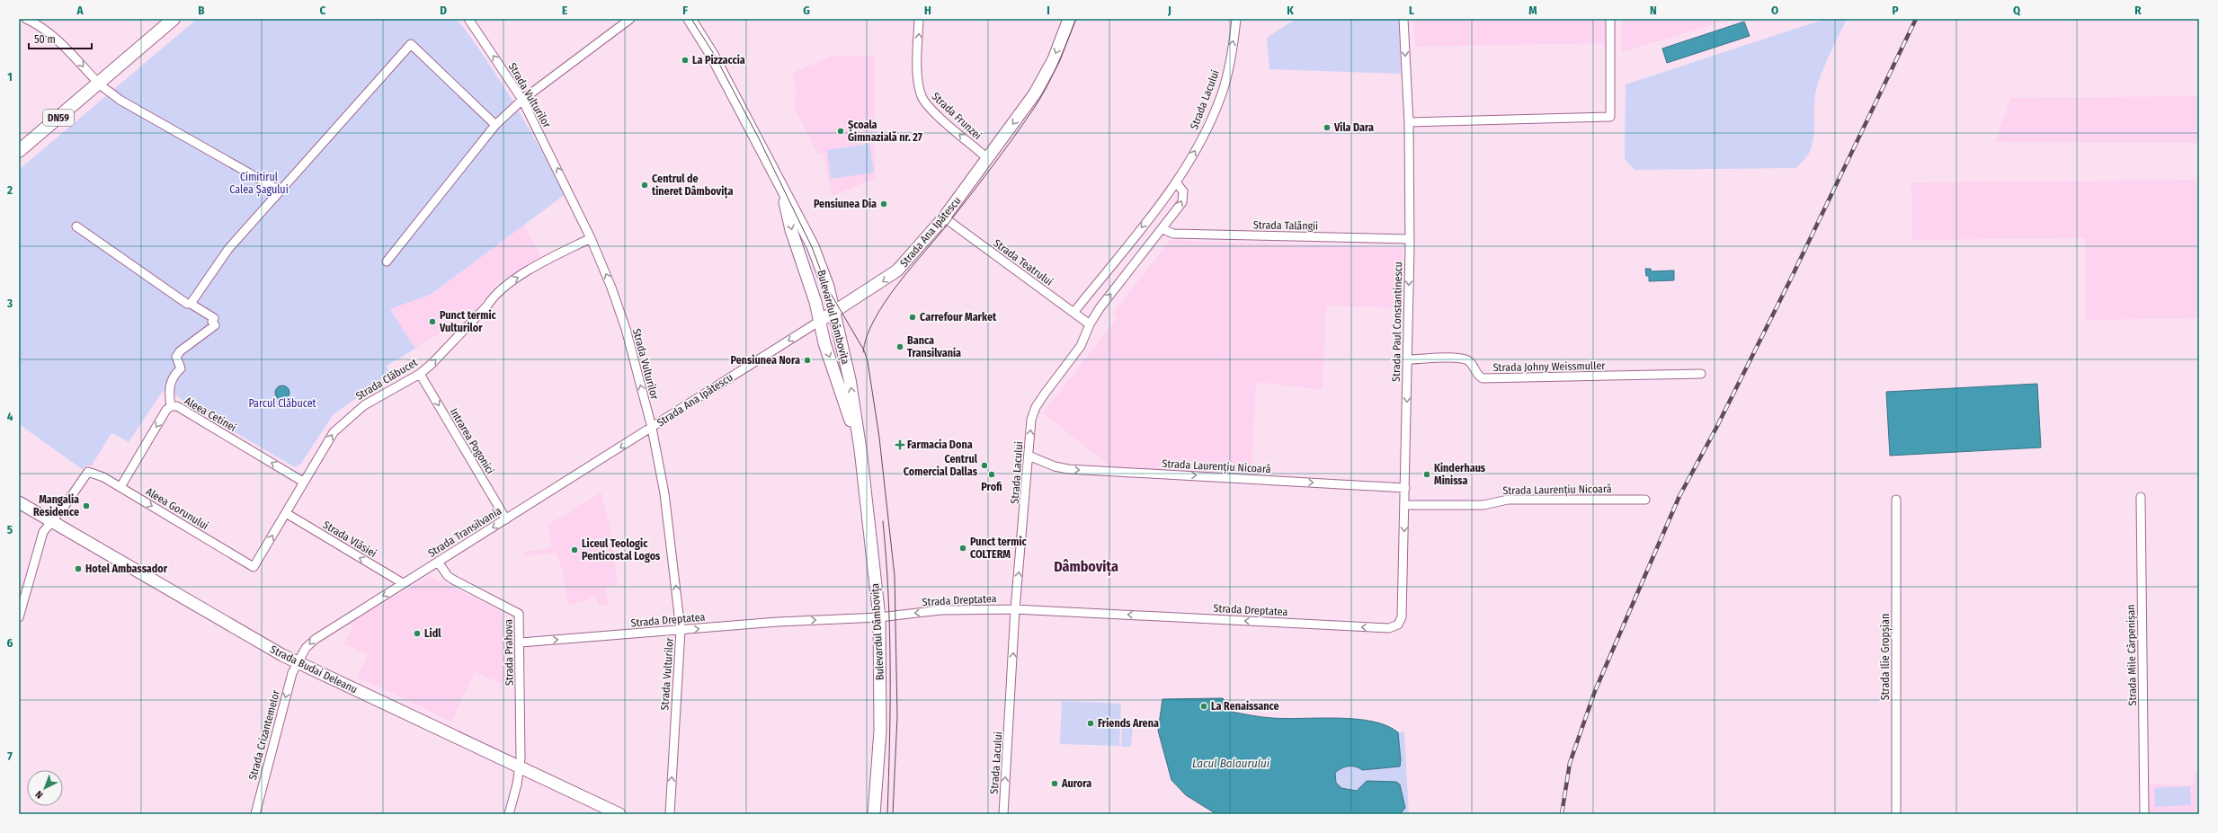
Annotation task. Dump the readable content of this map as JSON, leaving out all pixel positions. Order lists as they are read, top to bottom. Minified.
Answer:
{"streets":{"main road":["DN59","Strada Ana Ipătescu","Bulevardul Dâmbovița","Strada Budai Deleanu"],"street":["Strada Vulturilor","Strada Lacului","Strada Frunzei","Strada Talăngii","Strada Teatrului","Strada Paul Constantinescu","Strada Johny Weissmuller","Strada Clăbucet","Aleea Cetinei","Intrarea Pogonici","Strada Laurențiu Nicoară","Aleea Gorunului","Strada Transilvania","Strada Vlăsiei","Strada Dreptatea","Strada Prahova","Strada Mile Cărpenișan","Strada Ilie Gropșian","Strada Crizantemelor"]},"crossings":[["Strada Vulturilor","Strada Ana Ipătescu"],["Strada Vulturilor","Strada Clăbucet"],["Strada Vulturilor","Strada Transilvania"],["Strada Vulturilor","Strada Dreptatea"],["Strada Lacului","Strada Talăngii"],["Strada Lacului","Strada Teatrului"],["Strada Lacului","Strada Laurențiu Nicoară"],["Strada Lacului","Strada Dreptatea"],["Strada Frunzei","Strada Ana Ipătescu"],["Strada Talăngii","Strada Paul Constantinescu"],["Strada Ana Ipătescu","Strada Teatrului"],["Strada Ana Ipătescu","Bulevardul Dâmbovița"],["Strada Ana Ipătescu","Strada Transilvania"],["Bulevardul Dâmbovița","Strada Dreptatea"],["Strada Paul Constantinescu","Strada Johny Weissmuller"],["Strada Paul Constantinescu","Strada Laurențiu Nicoară"],["Strada Paul Constantinescu","Strada Dreptatea"],["Strada Clăbucet","Aleea Cetinei"],["Strada Clăbucet","Intrarea Pogonici"],["Strada Clăbucet","Aleea Gorunului"],["Strada Clăbucet","Strada Vlăsiei"],["Aleea Cetinei","Aleea Gorunului"],["Intrarea Pogonici","Strada Transilvania"],["Aleea Gorunului","Strada Budai Deleanu"],["Strada Transilvania","Strada Vlăsiei"],["Strada Transilvania","Strada Prahova"],["Strada Transilvania","Strada Budai Deleanu"],["Strada Transilvania","Strada Crizantemelor"],["Strada Dreptatea","Strada Prahova"],["Strada Prahova","Strada Budai Deleanu"],["Strada Budai Deleanu","Strada Crizantemelor"]],"one_way":["Strada Vulturilor","Strada Frunzei","Strada Ana Ipătescu","Strada Paul Constantinescu","Strada Clăbucet","Intrarea Pogonici","Strada Laurențiu Nicoară","Aleea Gorunului","Strada Transilvania","Strada Vlăsiei","Strada Crizantemelor"],"districts":["Dâmbovița"],"water":["Lacul Balaurului"],"parks":["Cimitirul Calea Șagului","Parcul Clăbucet"],"places":{"other":["La Pizzaccia","Vila Dara","Școala Gimnazială nr. 27","Centrul de tineret Dâmbovița","Pensiunea Dia","Carrefour Market","Punct termic Vulturilor","Banca Transilvania","Pensiunea Nora","Centrul Comercial Dallas","Profi","Kinderhaus Minissa","Mangalia Residence","Punct termic COLTERM","Liceul Teologic Penticostal Logos","Hotel Ambassador","Lidl","La Renaissance","Friends Arena","Aurora"],"health":["Farmacia Dona"]},"scale_bar":"50 m","north":"bottom left","grid":{"columns":["A","B","C","D","E","F","G","H","I","J","K","L","M","N","O","P","Q","R"],"rows":["1","2","3","4","5","6","7"]}}
